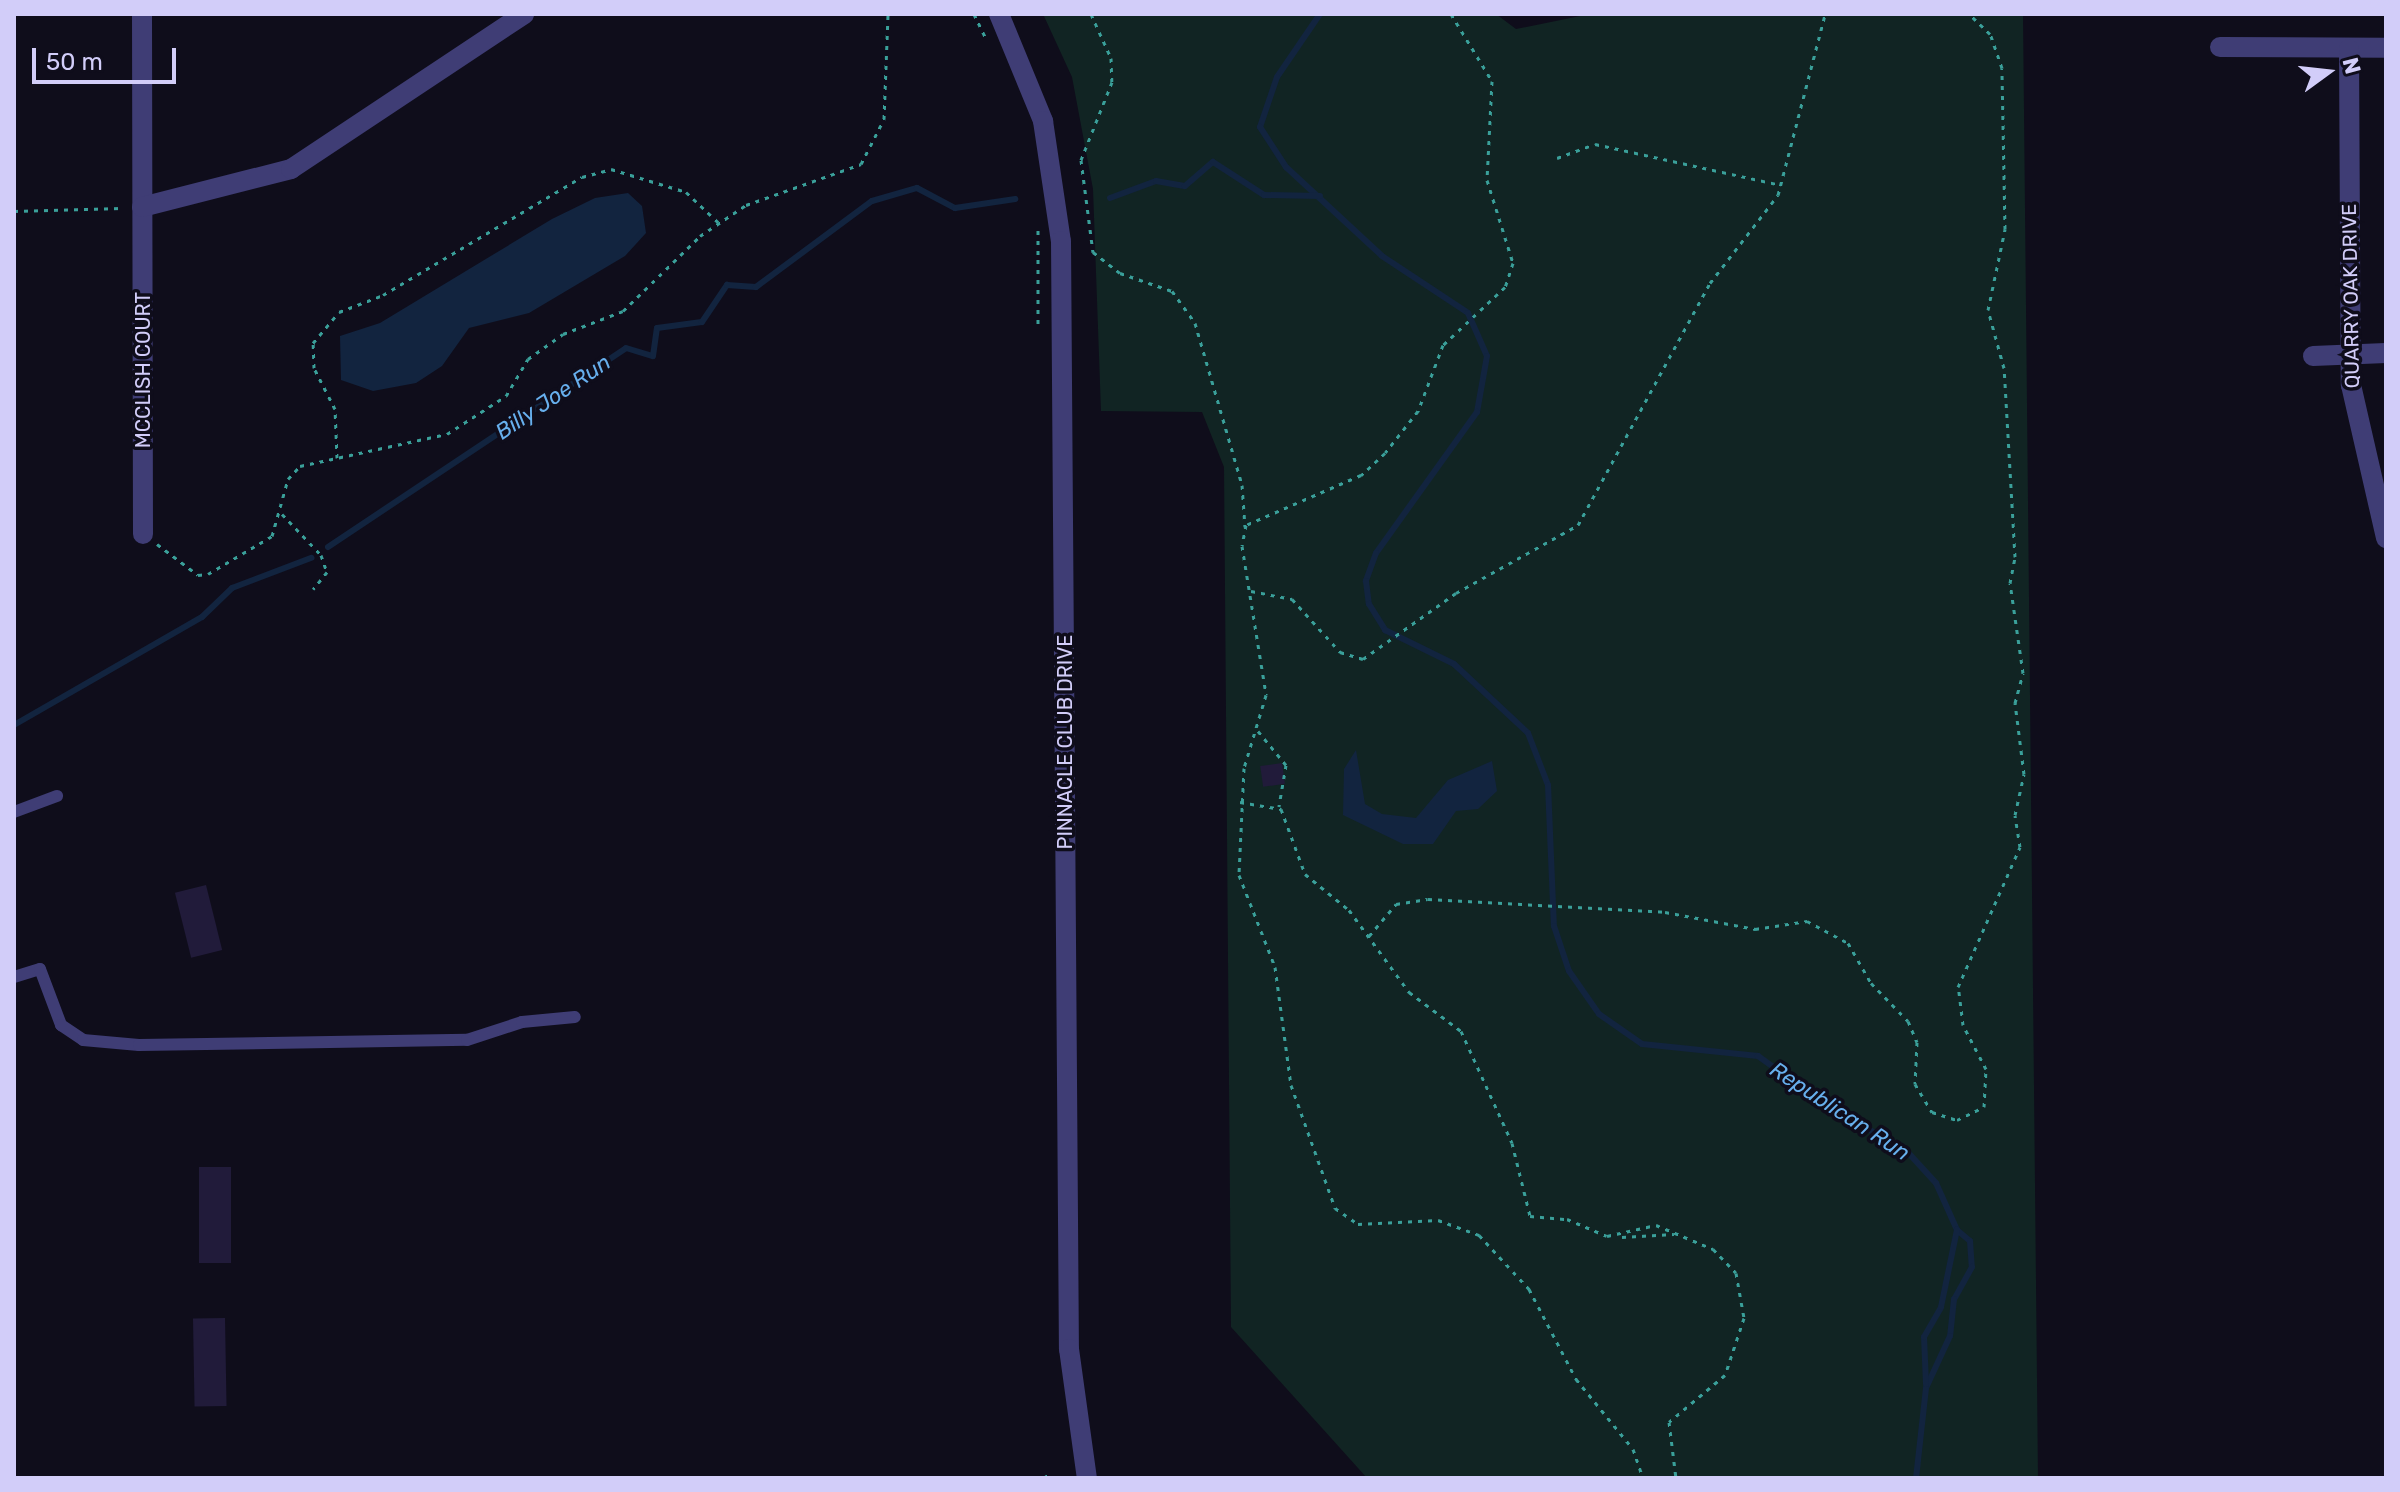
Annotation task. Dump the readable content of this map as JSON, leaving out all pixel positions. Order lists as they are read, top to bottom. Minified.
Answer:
{"streets":{"street":["QUARRY OAK DRIVE","MCCLISH COURT","PINNACLE CLUB DRIVE"]},"water":["Billy Joe Run","Republican Run"],"scale_bar":"50 m","north":"right"}
